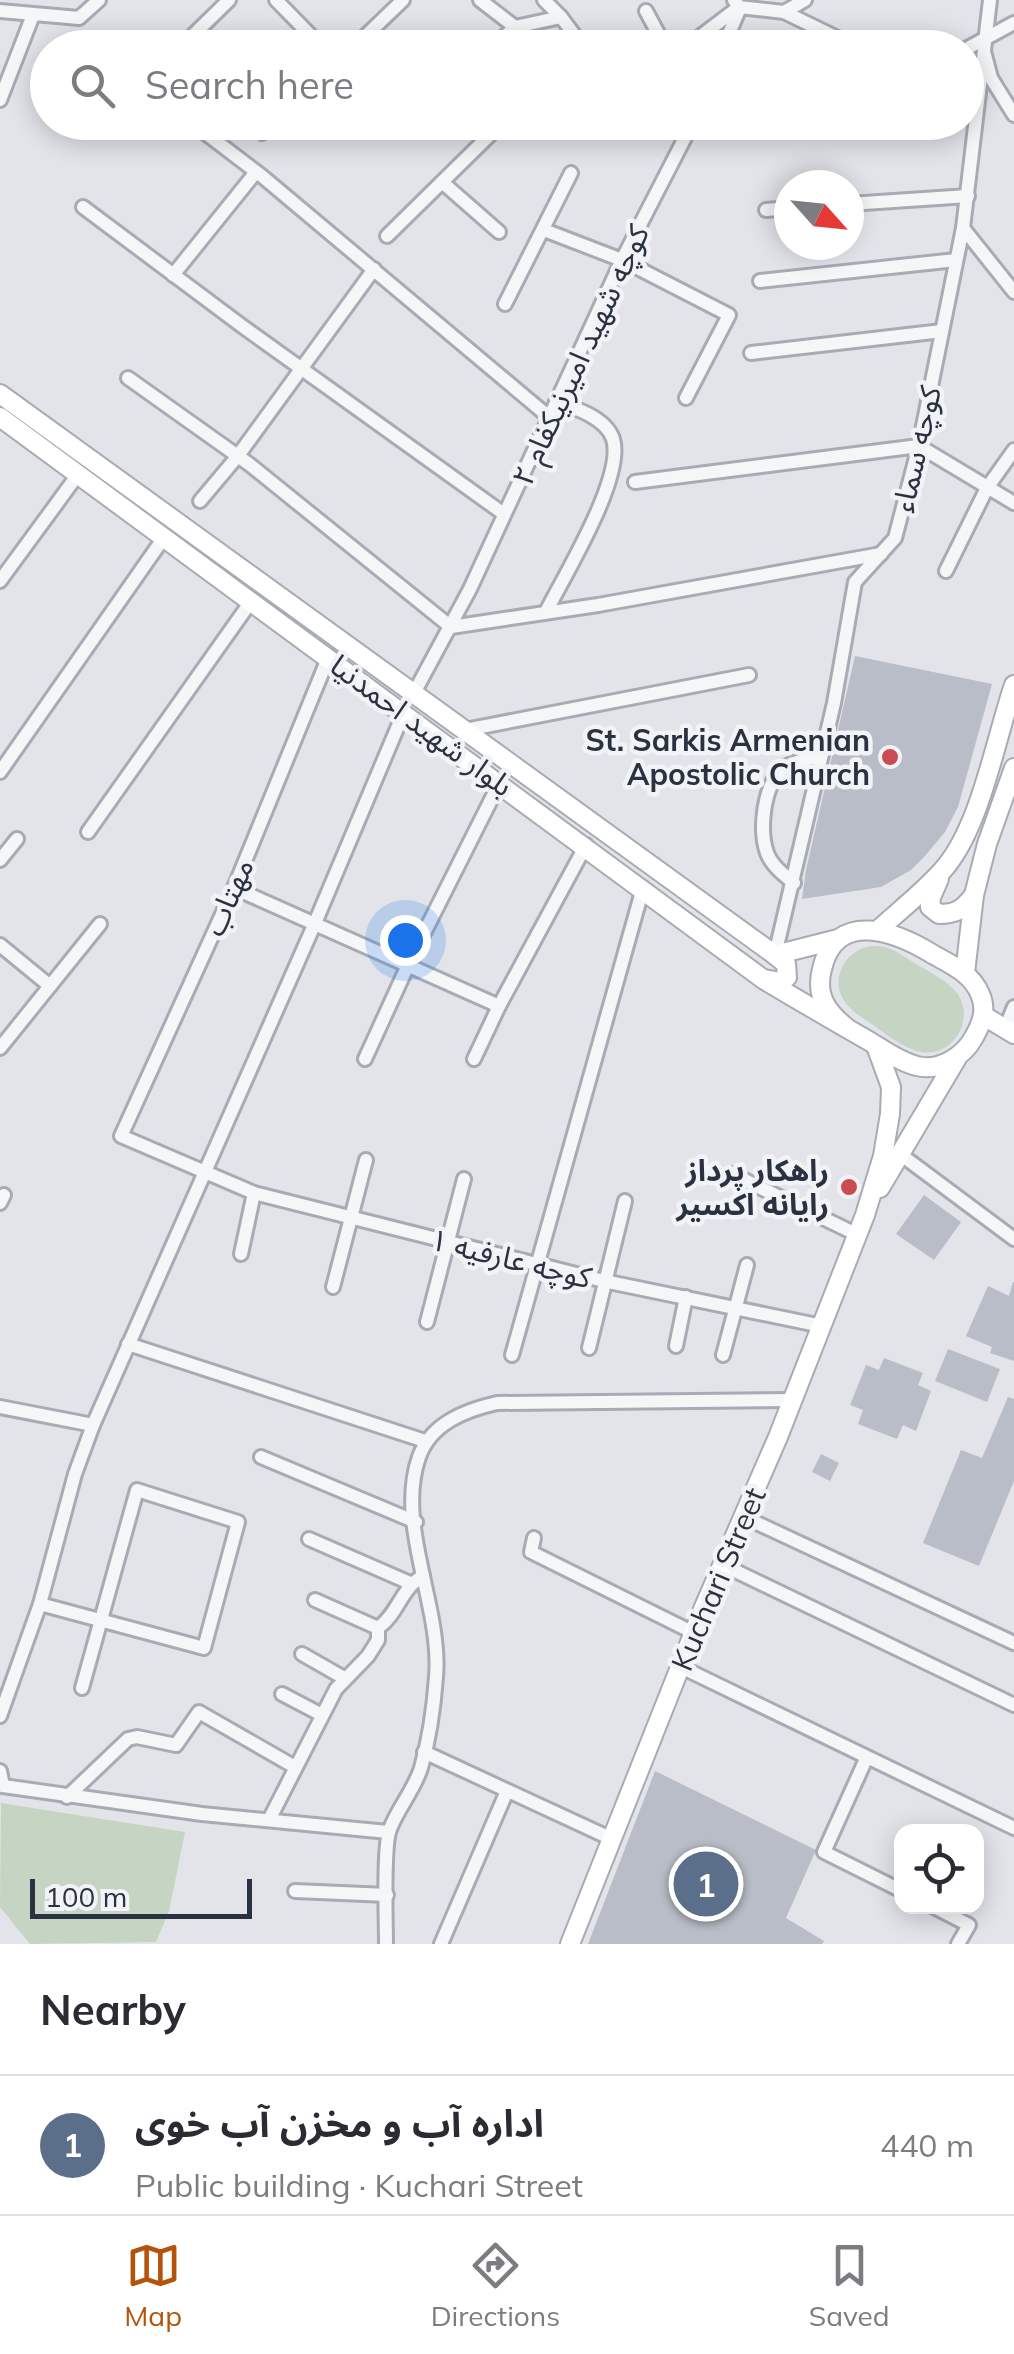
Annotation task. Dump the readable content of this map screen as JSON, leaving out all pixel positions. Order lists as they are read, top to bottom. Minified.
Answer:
{"streets":{"main road":["بلوار شهید احمدنیا","Kuchari Street"],"street":["کوچه شهید امیرنیکفام ۲","کوچه سماء","مهتاب","کوچه عارفیه ۱"]},"crossings":[["کوچه شهید امیرنیکفام ۲","بلوار شهید احمدنیا"],["کوچه سماء","بلوار شهید احمدنیا"],["بلوار شهید احمدنیا","مهتاب"],["بلوار شهید احمدنیا","Kuchari Street"],["مهتاب","کوچه عارفیه ۱"],["کوچه عارفیه ۱","Kuchari Street"]],"places":["St. Sarkis Armenian Apostolic Church","راهکار پرداز رایانه اکسیر"],"scale_bar":"100 m","north":"bottom right","page":{"search":"Search here","pins":"1","scale":"100 m","heading":"Nearby","list":[{"mark":"1","name":"اداره آب و مخزن آب خوی","note":"Public building · Kuchari Street","value":"440 m"}],"nav":["Map","Directions","Saved"]}}
